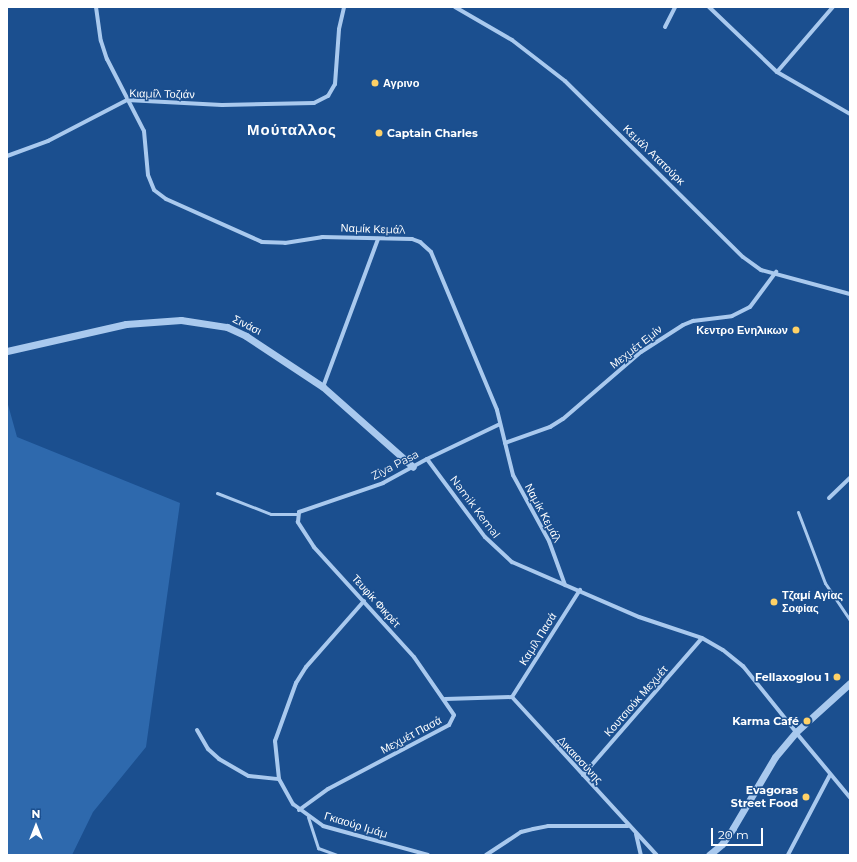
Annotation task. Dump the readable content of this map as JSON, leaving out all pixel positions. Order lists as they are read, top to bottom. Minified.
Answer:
{"streets":{"street":["Κιαμίλ Τοζιάν","Κεμάλ Ατατούρκ","Ναμίκ Κεμάλ","Σινάσι","Μεχμέτ Εμίν","Ziya Pasa","Namik Kemal","Τευφίκ Φικρέτ","Καμίλ Πασά","Κουτσιούκ Μεχμέτ","Μεχμέτ Πασά","Δικαιοσύνης","Γκιαούρ Ιμάμ"]},"crossings":[["Κιαμίλ Τοζιάν","Ναμίκ Κεμάλ"],["Κεμάλ Ατατούρκ","Μεχμέτ Εμίν"],["Ναμίκ Κεμάλ","Μεχμέτ Εμίν"],["Ναμίκ Κεμάλ","Ziya Pasa"],["Ναμίκ Κεμάλ","Namik Kemal"],["Σινάσι","Ziya Pasa"],["Ziya Pasa","Namik Kemal"],["Ziya Pasa","Τευφίκ Φικρέτ"],["Namik Kemal","Καμίλ Πασά"],["Τευφίκ Φικρέτ","Μεχμέτ Πασά"],["Τευφίκ Φικρέτ","Γκιαούρ Ιμάμ"],["Καμίλ Πασά","Μεχμέτ Πασά"],["Καμίλ Πασά","Δικαιοσύνης"],["Κουτσιούκ Μεχμέτ","Δικαιοσύνης"],["Μεχμέτ Πασά","Δικαιοσύνης"],["Μεχμέτ Πασά","Γκιαούρ Ιμάμ"]],"districts":["Μούταλλος"],"places":["Αγρινο","Captain Charles","Κεντρο Ενηλικων","Τζαμί Αγίας Σοφίας","Fellaxoglou 1","Karma Café","Evagoras Street Food"],"scale_bar":"20 m","north":"top"}
